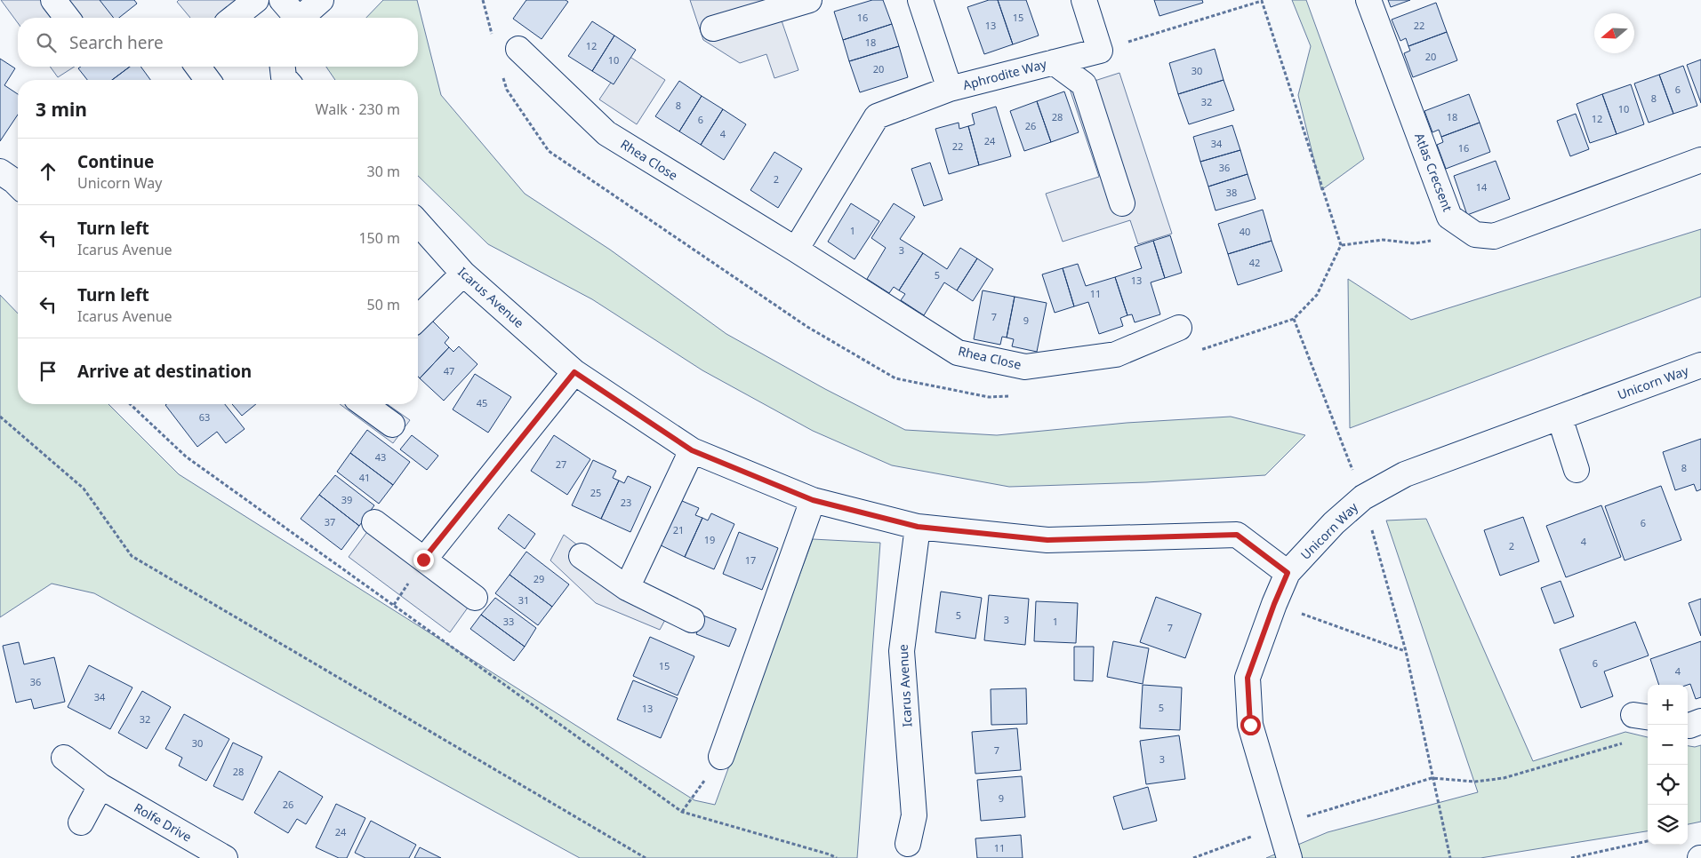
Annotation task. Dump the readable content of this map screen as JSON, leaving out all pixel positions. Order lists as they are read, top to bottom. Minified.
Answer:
{"streets":{"street":["Aphrodite Way","Rhea Close","Atlas Crecsent","Icarus Avenue","Unicorn Way","Rolfe Drive"]},"crossings":[["Icarus Avenue","Unicorn Way"]],"house_numbers":["16","15","13","22","18","12","20","10","20","30","6","8","32","8","10","28","18","12","6","26","4","24","34","22","16","36","2","14","38","1","40","3","42","5","13","11","7","9","47","45","63","43","27","8","41","25","39","23","37","6","21","19","4","2","17","29","31","5","3","33","1","7","6","15","4","36","34","5","13","32","30","7","3","28","9","26","24","11"],"north":"left","page":{"search":"Search here","heading":["3 min","Walk · 230 m"],"list":[["Continue","Unicorn Way","30 m"],["Turn left","Icarus Avenue","150 m"],["Turn left","Icarus Avenue","50 m"],"Arrive at destination"],"map_buttons":["+","−"]}}
